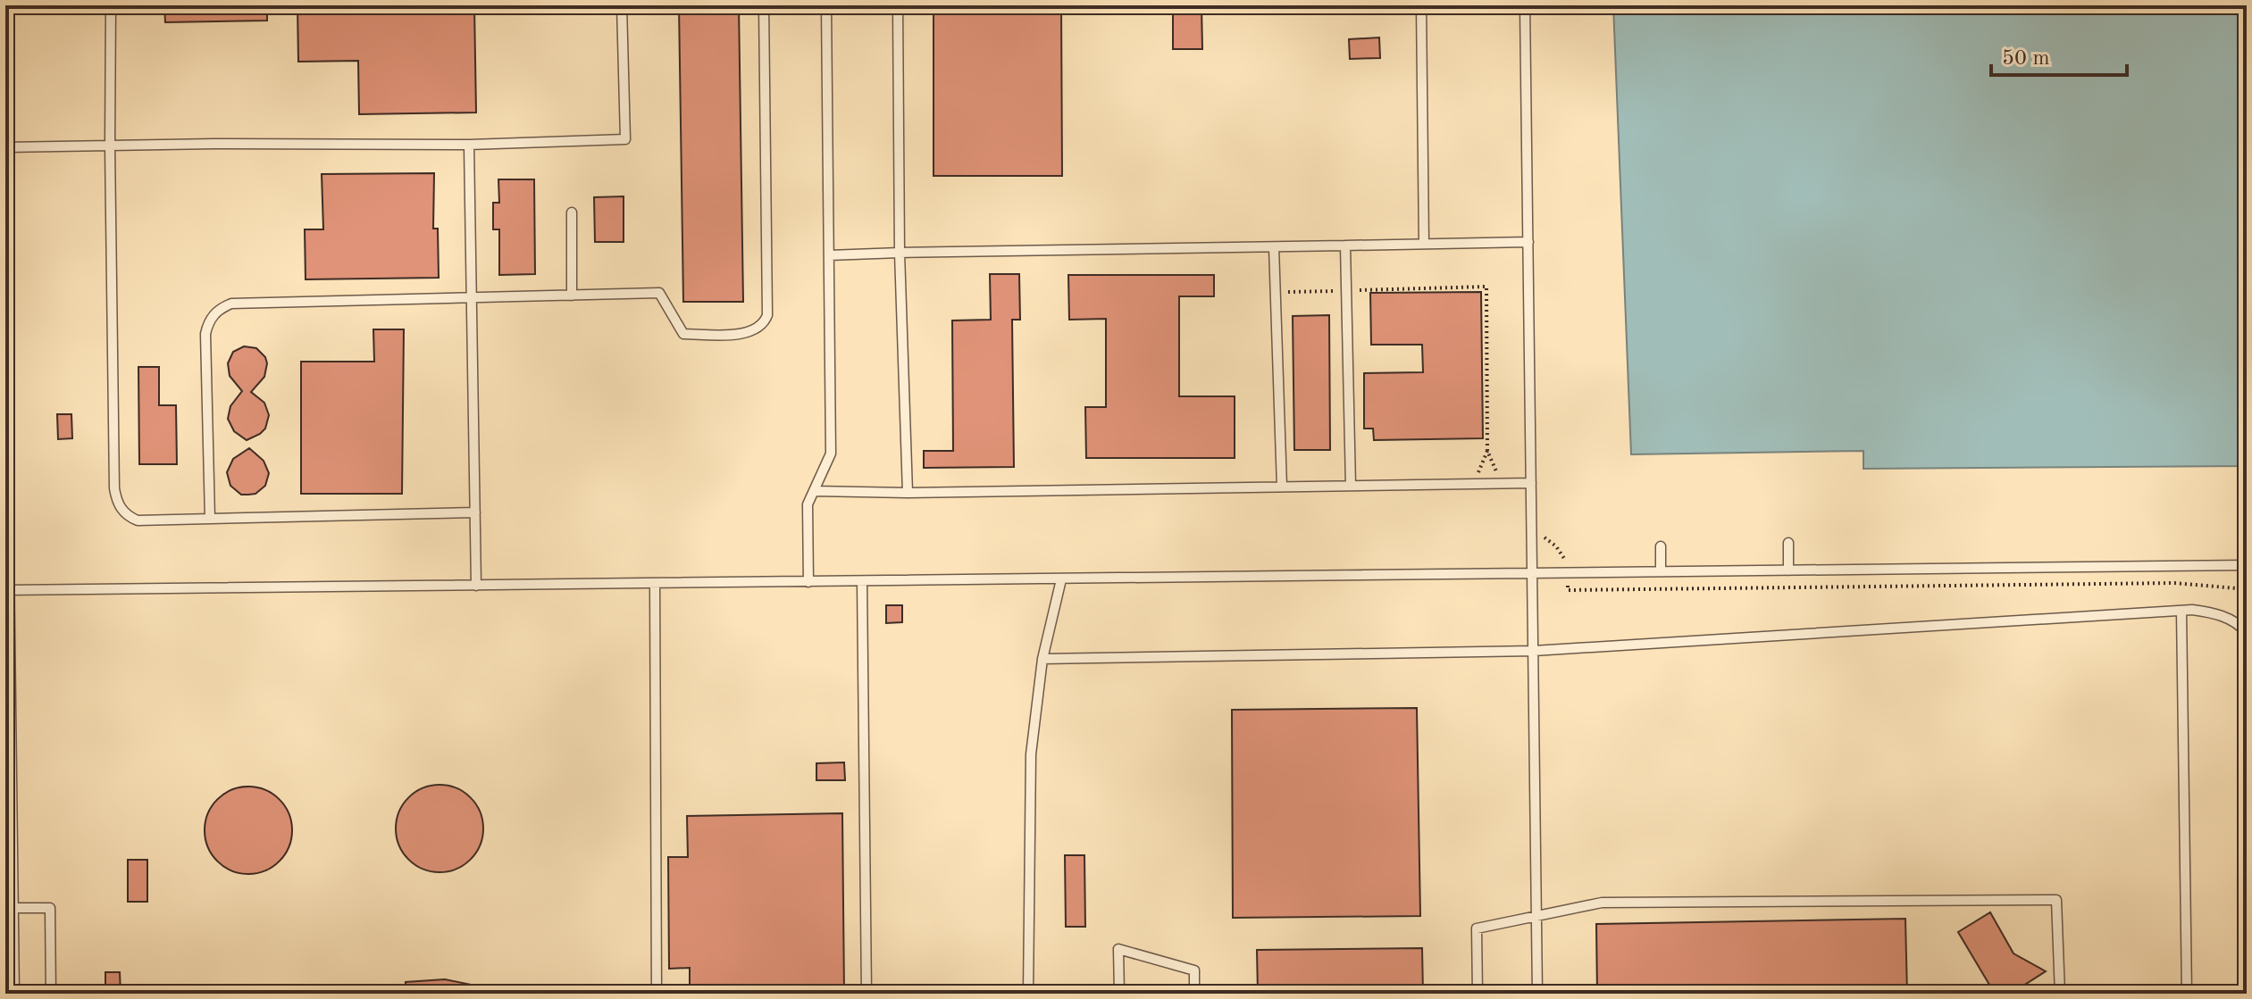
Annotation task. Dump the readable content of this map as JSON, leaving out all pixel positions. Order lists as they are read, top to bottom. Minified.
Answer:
{"scale_bar":"50 m"}
